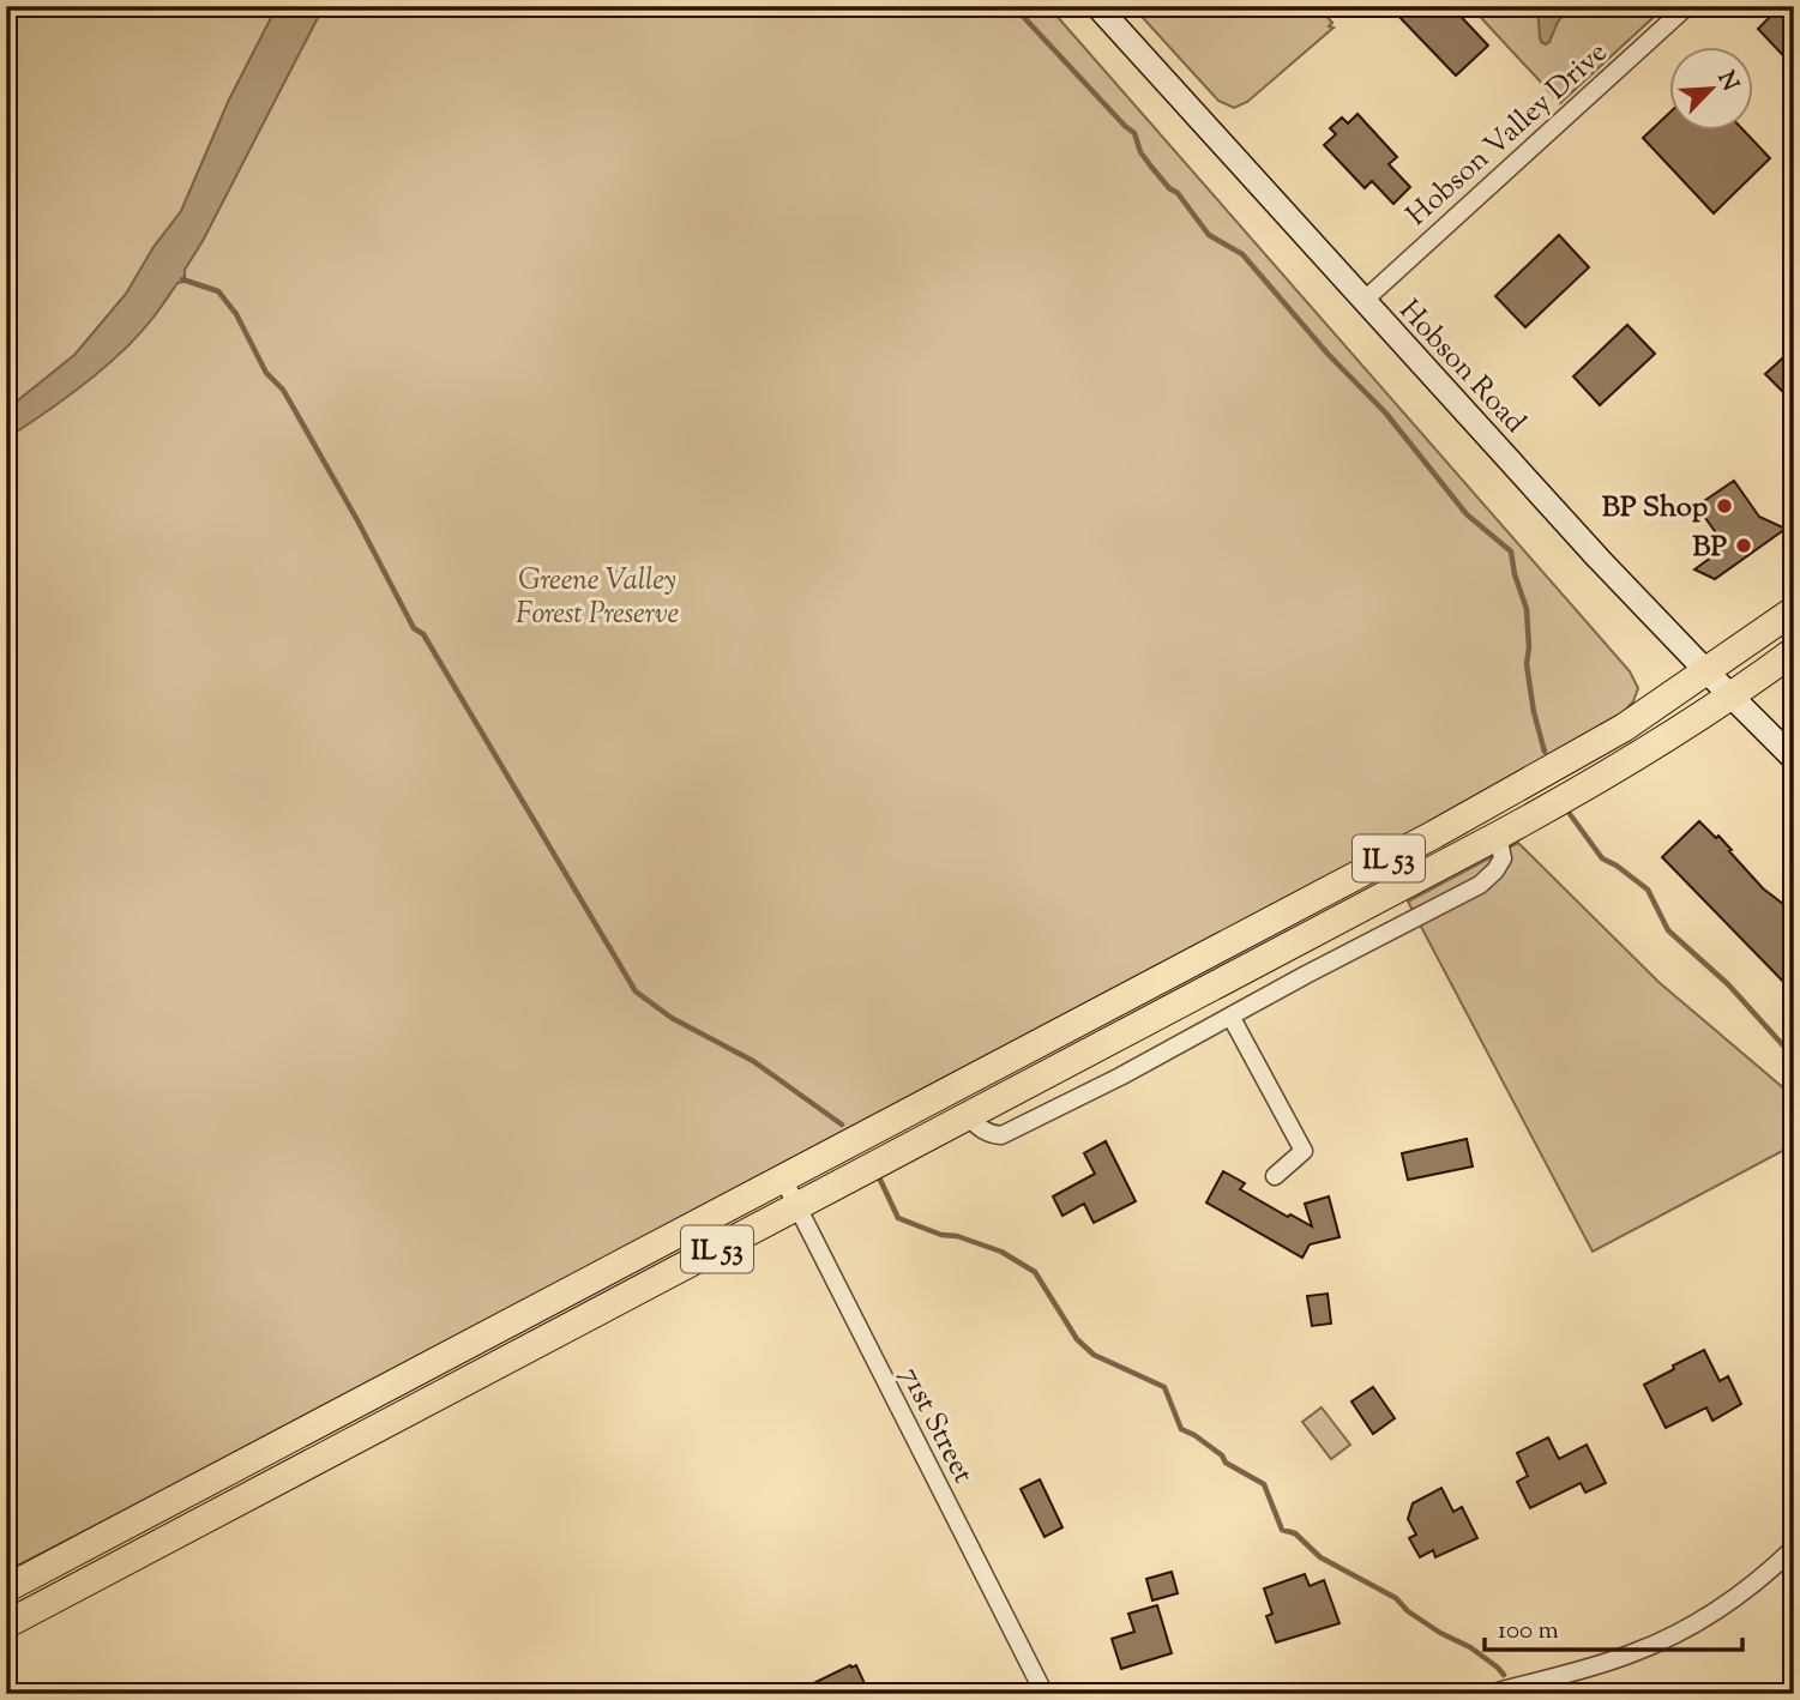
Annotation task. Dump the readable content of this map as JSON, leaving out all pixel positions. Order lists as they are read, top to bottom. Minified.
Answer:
{"streets":{"main road":["Hobson Road","IL 53"],"street":["Hobson Valley Drive","71st Street"]},"crossings":[["Hobson Valley Drive","Hobson Road"],["Hobson Road","IL 53"],["IL 53","71st Street"]],"parks":["Greene Valley Forest Preserve"],"places":["BP Shop","BP"],"scale_bar":"100 m","north":"top right"}
